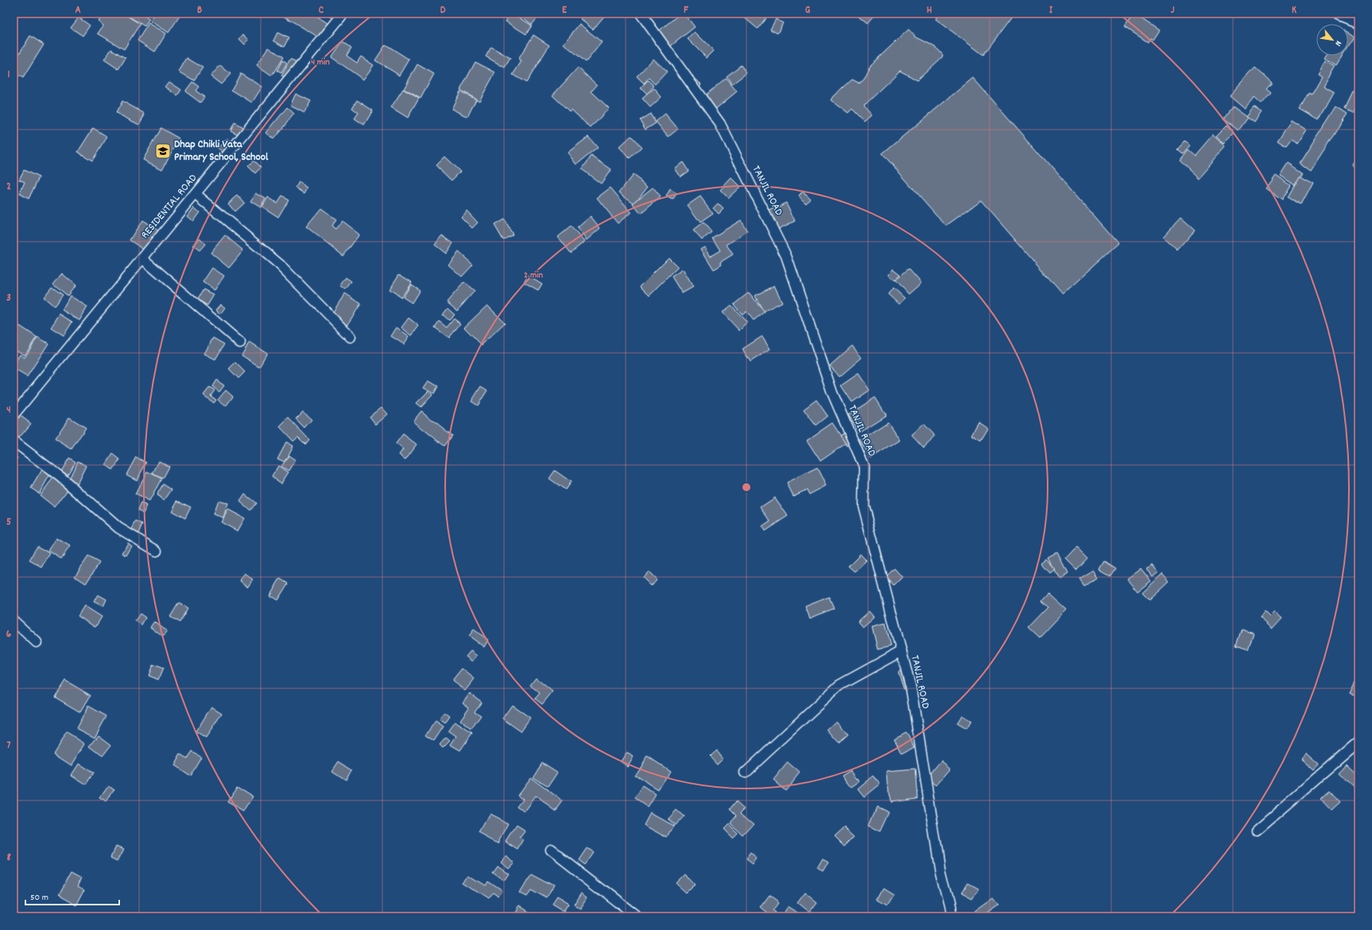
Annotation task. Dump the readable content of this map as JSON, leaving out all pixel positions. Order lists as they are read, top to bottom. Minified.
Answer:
{"streets":{"street":["TANJIL ROAD","RESIDENTIAL ROAD"]},"places":{"school or university":["Dhap Chikli Vata Primary School, School"]},"scale_bar":"50 m","north":"bottom right","grid":{"columns":["A","B","C","D","E","F","G","H","I","J","K"],"rows":["1","2","3","4","5","6","7","8"]},"rings":["4 min","2 min"]}
